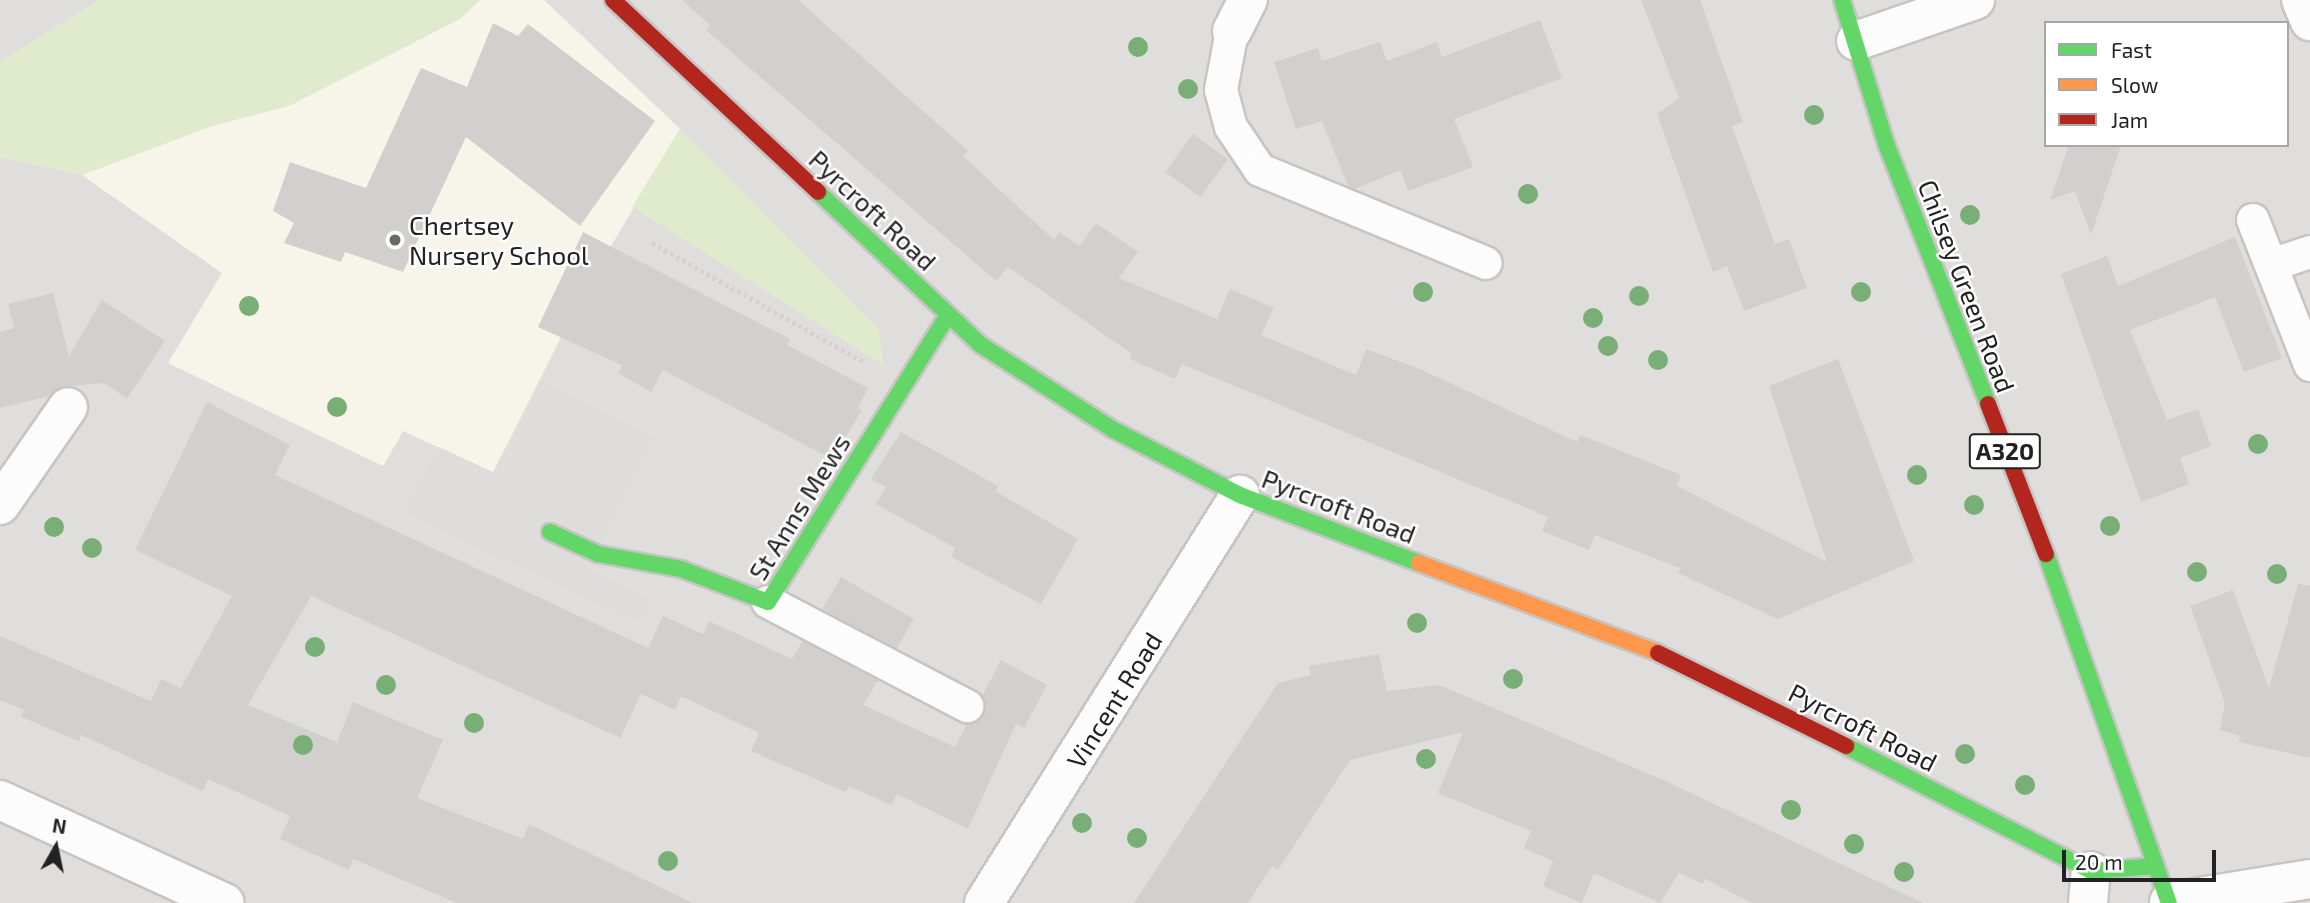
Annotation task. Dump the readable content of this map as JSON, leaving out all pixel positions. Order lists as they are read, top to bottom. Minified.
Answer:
{"streets":{"street":["Pyrcroft Road","Chilsey Green Road","A320","St Anns Mews","Vincent Road"]},"crossings":[["Pyrcroft Road","Chilsey Green Road"],["Pyrcroft Road","St Anns Mews"],["Pyrcroft Road","Vincent Road"]],"places":["Chertsey Nursery School"],"legend":["Fast","Slow","Jam"],"scale_bar":"20 m","north":"top"}
